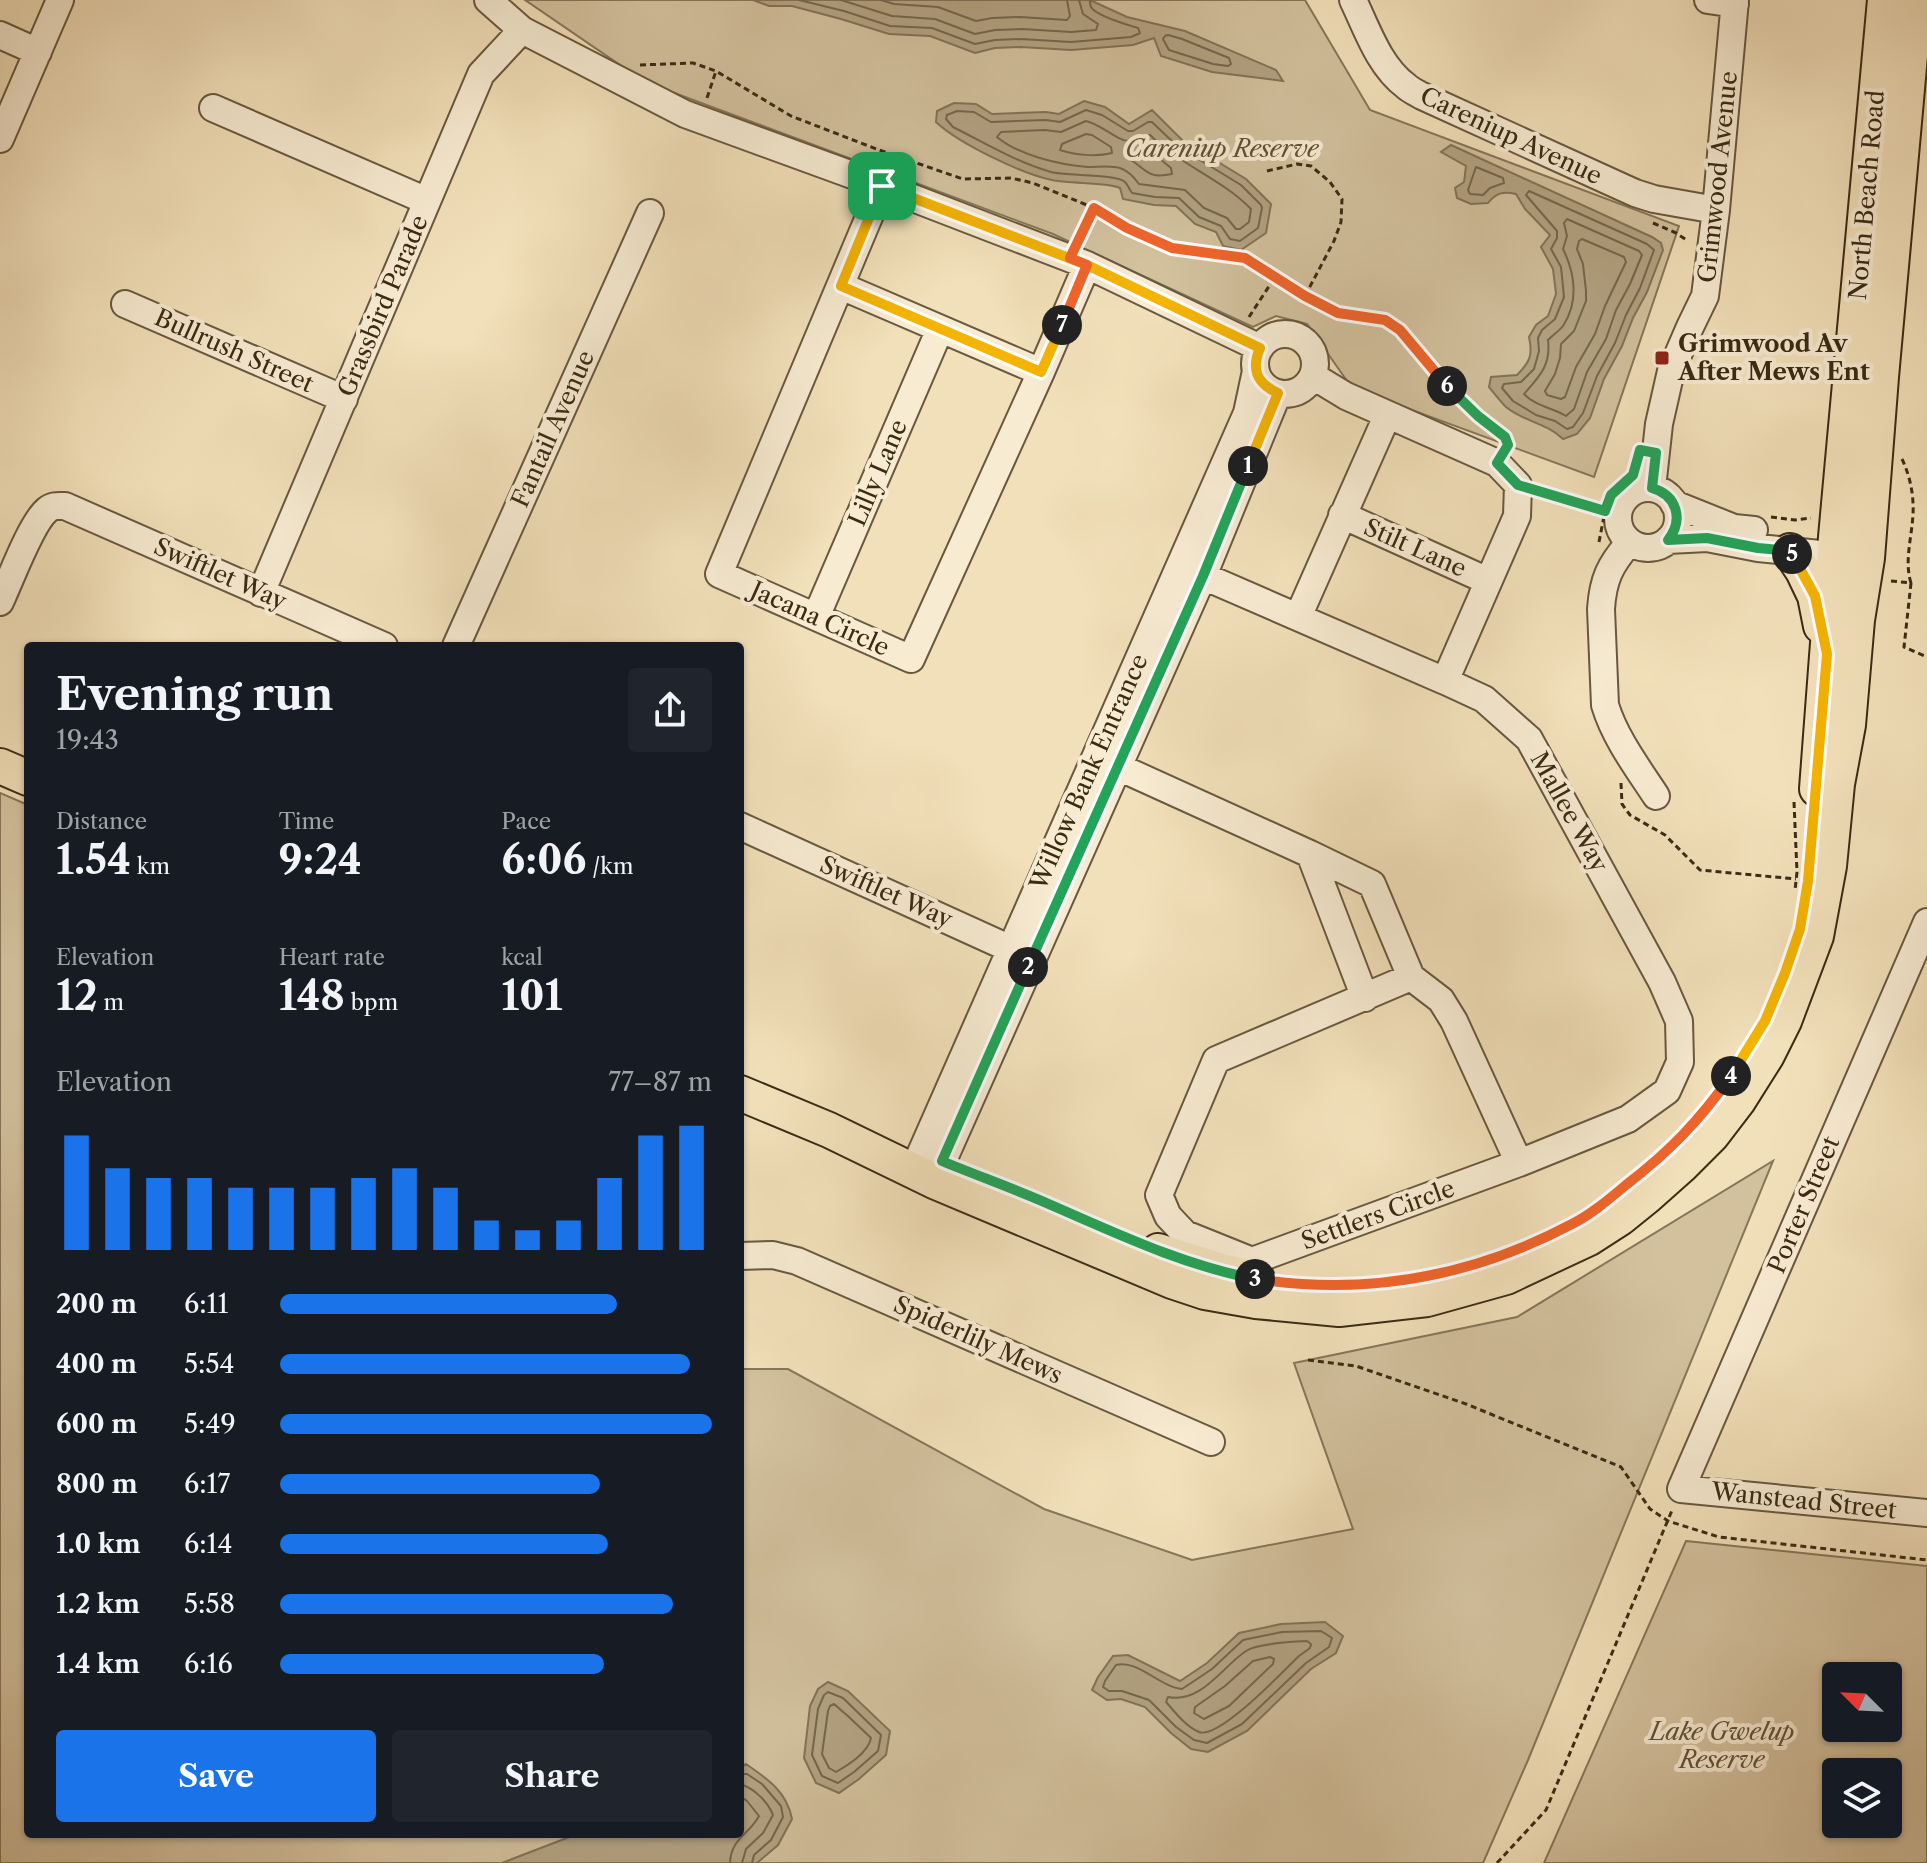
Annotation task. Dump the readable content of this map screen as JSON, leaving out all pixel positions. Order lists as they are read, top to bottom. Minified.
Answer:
{"streets":{"main road":["North Beach Road"],"street":["Careniup Avenue","Grimwood Avenue","Grassbird Parade","Bullrush Street","Fantail Avenue","Lilly Lane","Stilt Lane","Swiftlet Way","Jacana Circle","Willow Bank Entrance","Mallee Way","Porter Street","Settlers Circle","Spiderlily Mews","Wanstead Street"]},"crossings":[["Careniup Avenue","Grimwood Avenue"],["North Beach Road","Willow Bank Entrance"],["Grassbird Parade","Bullrush Street"],["Grassbird Parade","Swiftlet Way"],["Lilly Lane","Jacana Circle"],["Stilt Lane","Mallee Way"],["Swiftlet Way","Willow Bank Entrance"],["Willow Bank Entrance","Mallee Way"],["Mallee Way","Settlers Circle"],["Porter Street","Wanstead Street"]],"parks":["Careniup Reserve","Lake Gwelup Reserve"],"places":{"transit":["Grimwood Av After Mews Ent"]},"north":"top left","page":{"pins":["7","6","1","5","2","4","3"],"heading":["Evening run","19:43"],"stats":[["Distance","1.54 km"],["Time","9:24"],["Pace","6:06 /km"],["Elevation","12 m"],["Heart rate","148 bpm"],["kcal","101"]],"chart":["Elevation","77–87 m"],"list":[{"name":"200 m","note":"6:11"},{"name":"400 m","note":"5:54"},{"name":"600 m","note":"5:49"},{"name":"800 m","note":"6:17"},{"name":"1.0 km","note":"6:14"},{"name":"1.2 km","note":"5:58"},{"name":"1.4 km","note":"6:16"}],"buttons":["Save","Share"]}}
